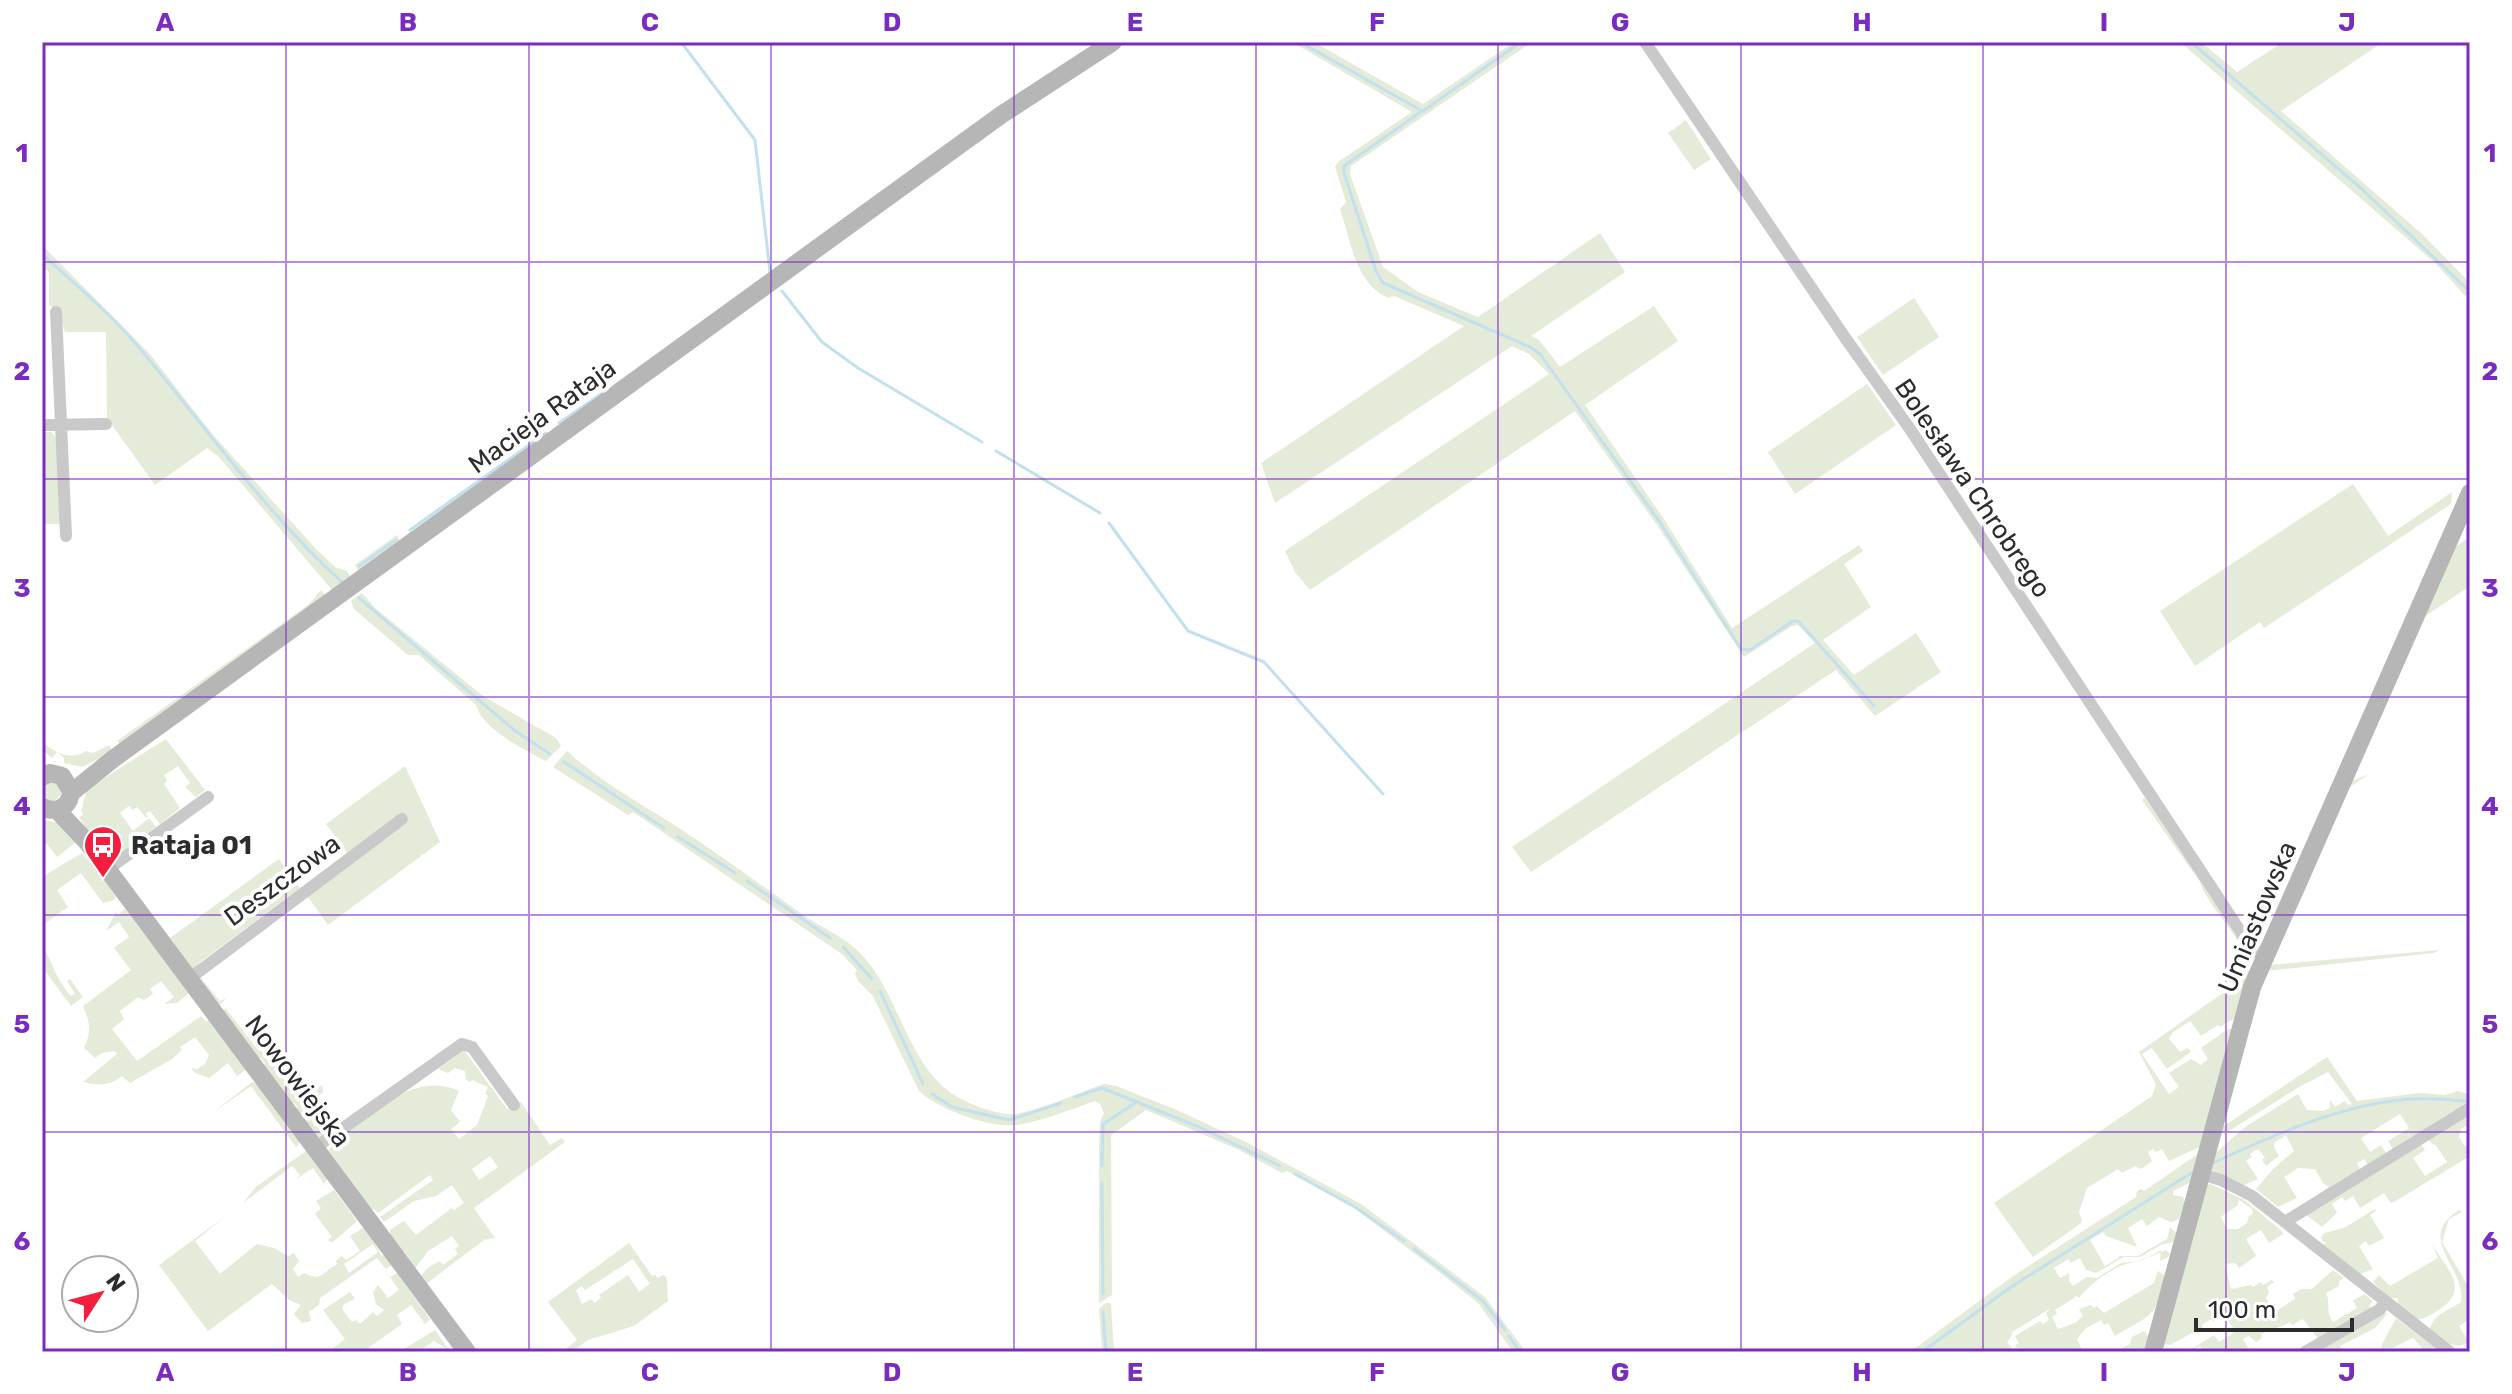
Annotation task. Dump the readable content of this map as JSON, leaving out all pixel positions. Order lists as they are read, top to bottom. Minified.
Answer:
{"streets":{"street":["Macieja Rataja","Bolesława Chrobrego","Deszczowa","Umiastowska","Nowowiejska"]},"crossings":[["Macieja Rataja","Nowowiejska"],["Bolesława Chrobrego","Umiastowska"],["Deszczowa","Nowowiejska"]],"places":{"bus stop":["Rataja 01"]},"scale_bar":"100 m","north":"top right","grid":{"columns":["A","B","C","D","E","F","G","H","I","J"],"rows":["1","2","3","4","5","6"]}}
